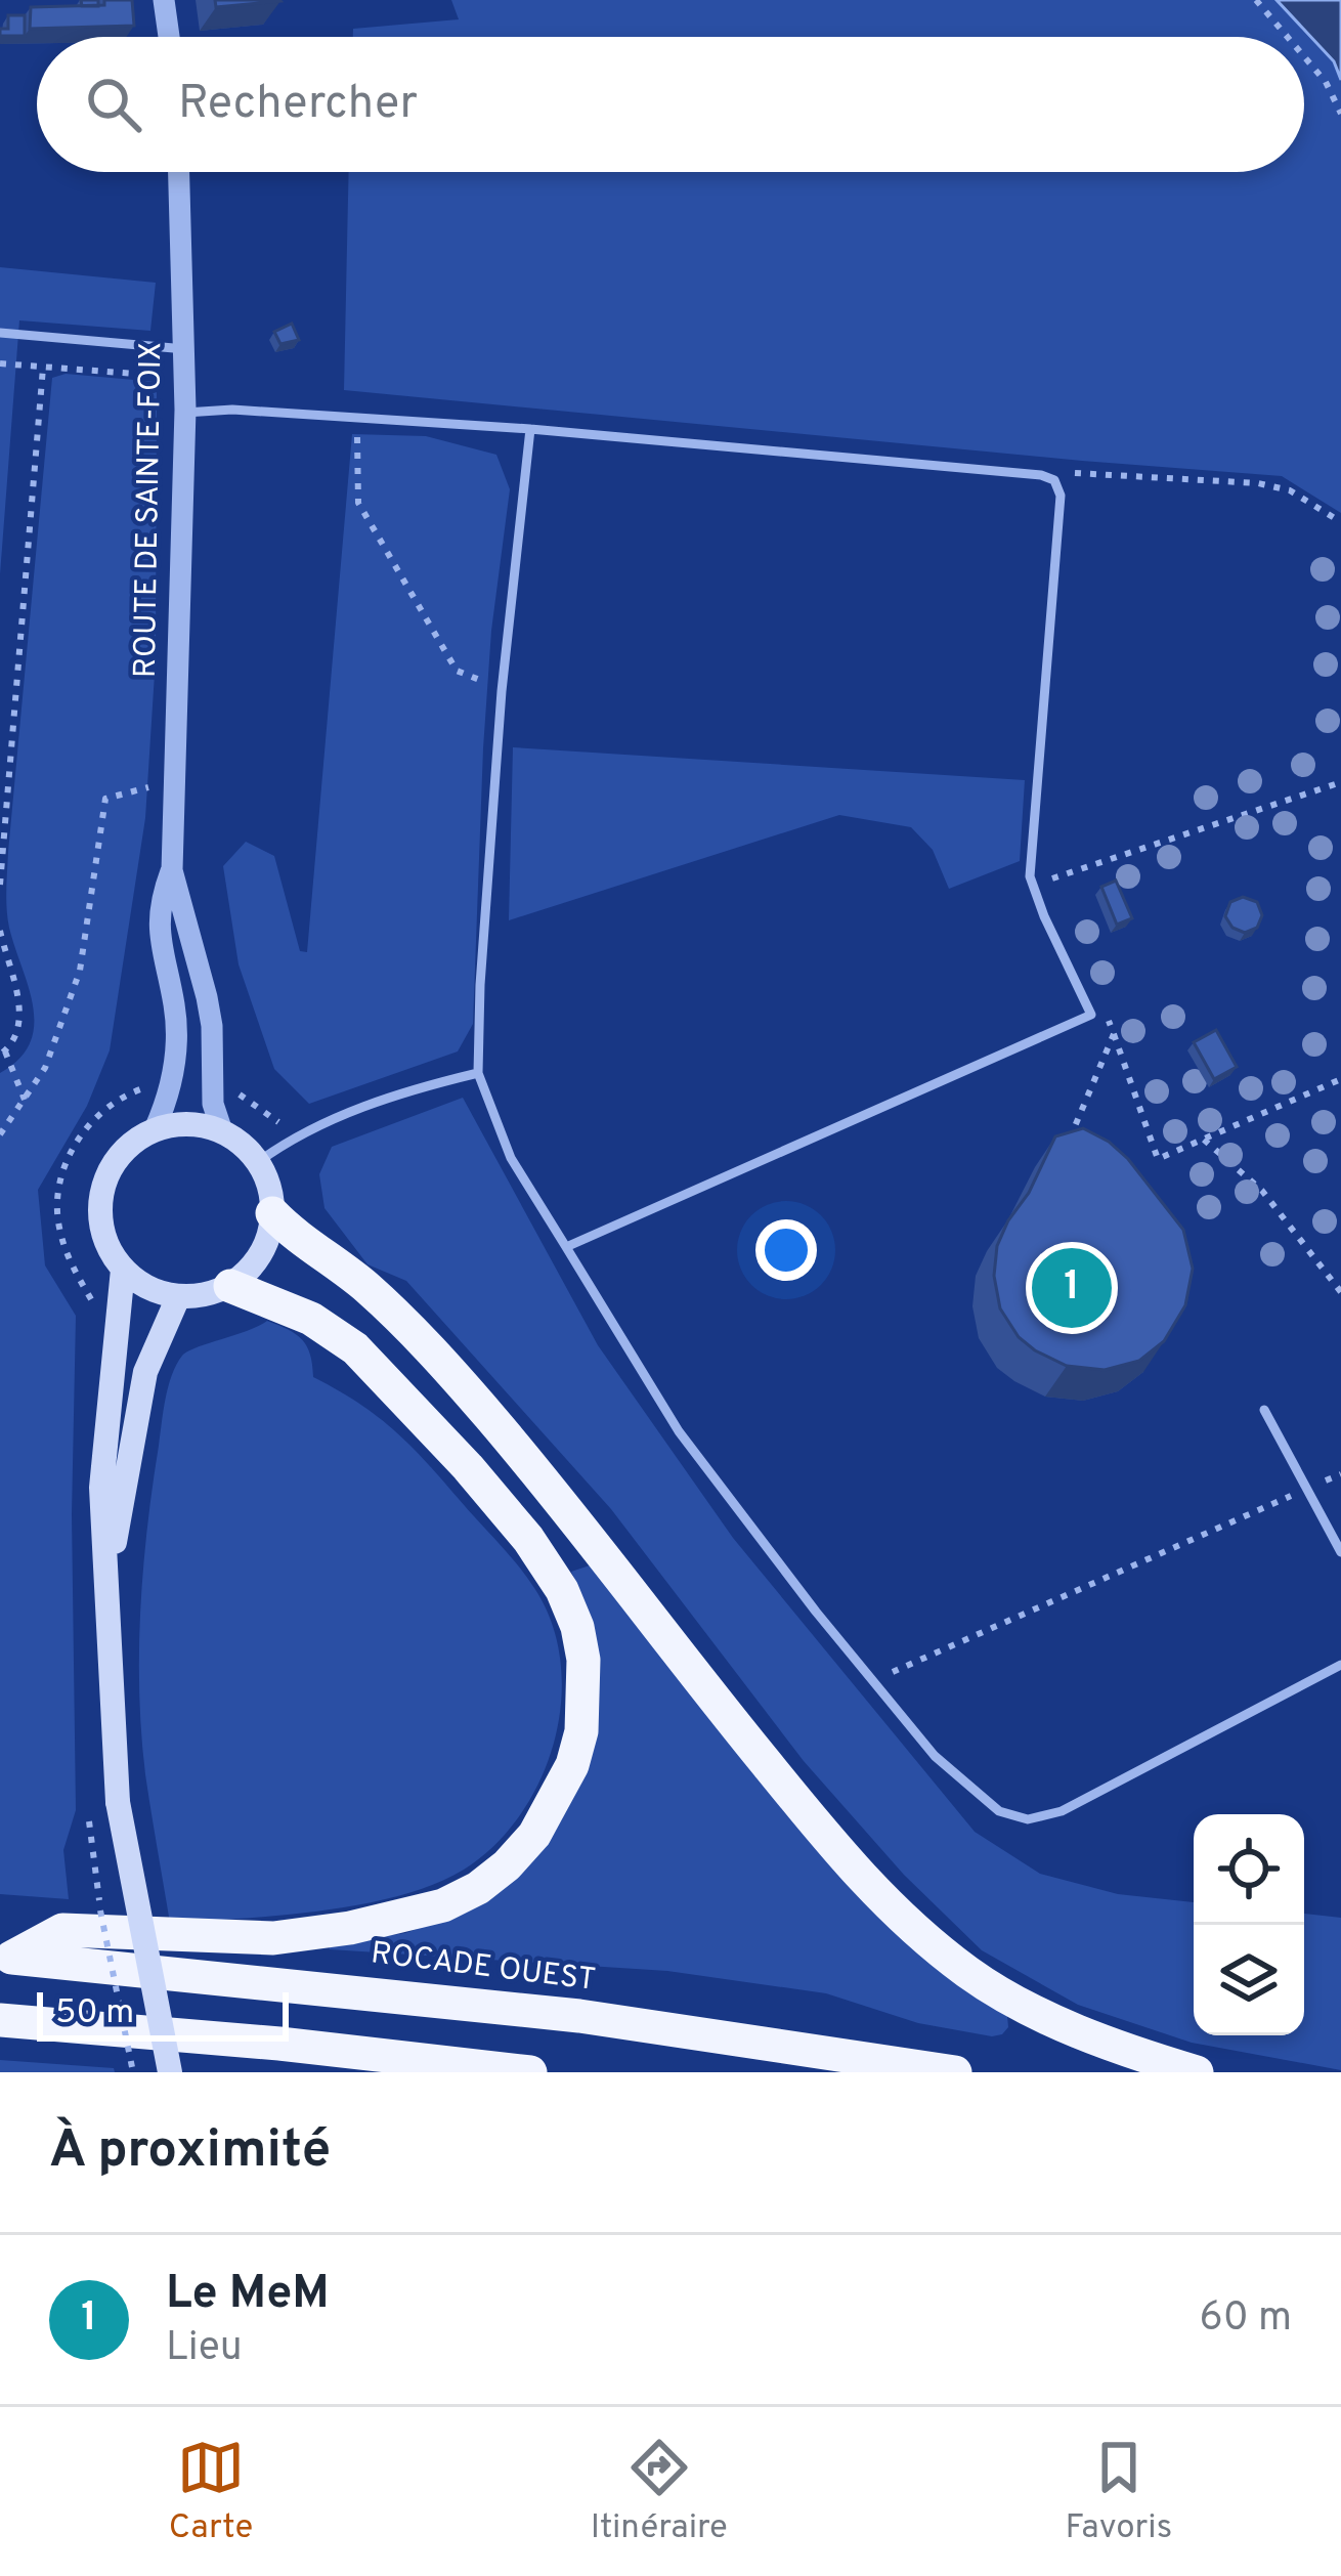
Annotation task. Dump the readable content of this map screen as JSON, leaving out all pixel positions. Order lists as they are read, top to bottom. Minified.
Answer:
{"streets":{"highway":["ROCADE OUEST"],"street":["ROUTE DE SAINTE-FOIX"]},"scale_bar":"50 m","page":{"search":"Rechercher","pins":"1","scale":"50 m","heading":"À proximité","list":[{"mark":"1","name":"Le MeM","note":"Lieu","value":"60 m"}],"nav":["Carte","Itinéraire","Favoris"]}}
